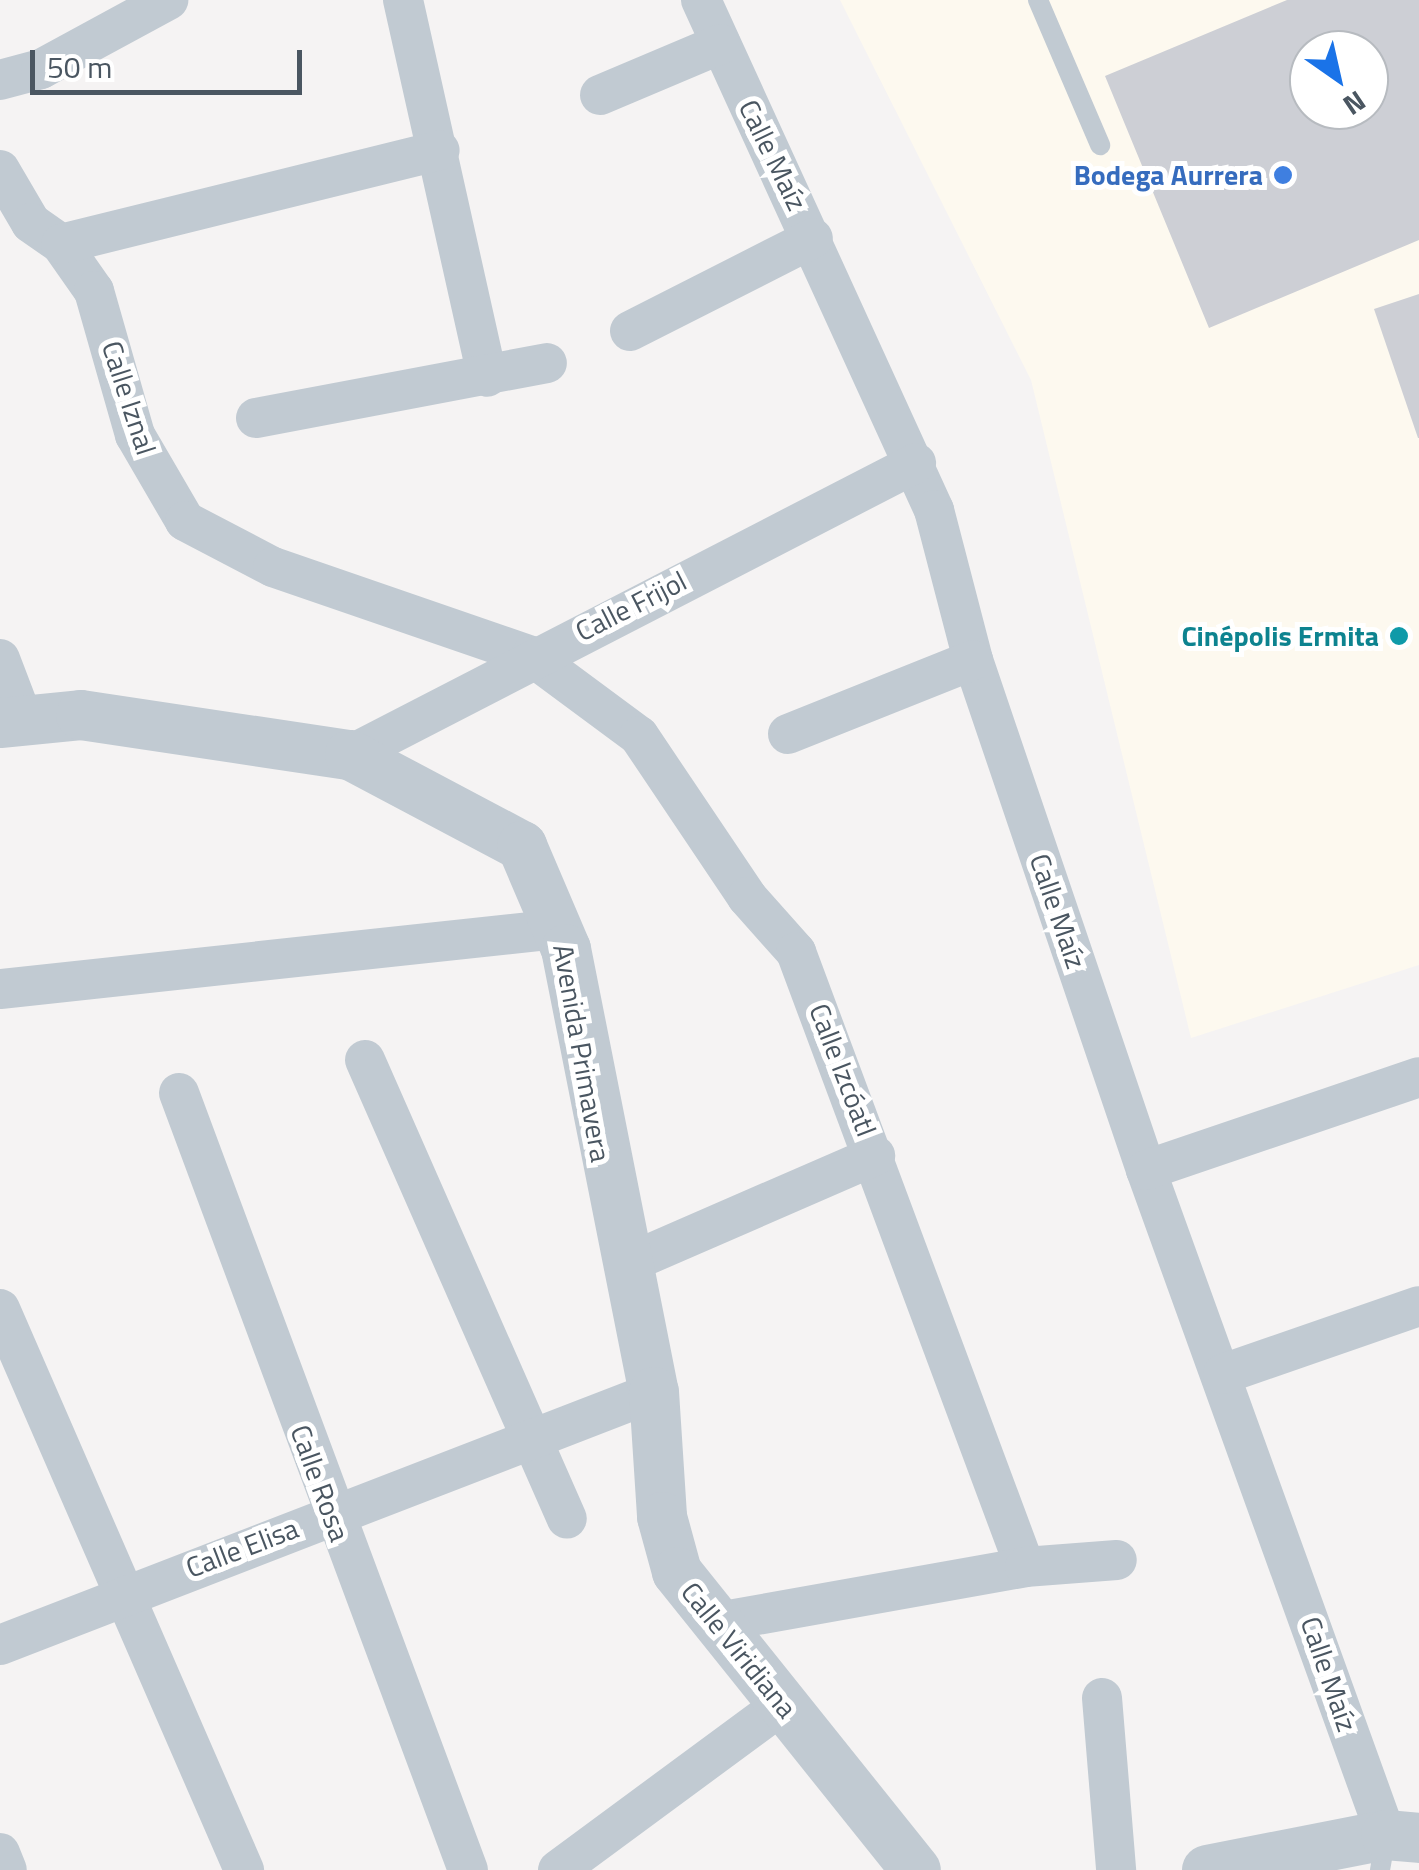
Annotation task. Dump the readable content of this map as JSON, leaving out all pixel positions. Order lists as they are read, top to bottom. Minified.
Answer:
{"streets":{"street":["Calle Maíz","Calle Iznal","Calle Frijol","Avenida Primavera","Calle Izcóatl","Calle Rosa","Calle Elisa","Calle Viridiana"]},"crossings":[["Calle Maíz","Calle Frijol"],["Calle Iznal","Calle Frijol"],["Calle Iznal","Calle Izcóatl"],["Calle Frijol","Avenida Primavera"],["Calle Frijol","Calle Izcóatl"],["Avenida Primavera","Calle Elisa"],["Avenida Primavera","Calle Viridiana"],["Calle Rosa","Calle Elisa"],["Calle Elisa","Calle Viridiana"]],"places":["Bodega Aurrera","Cinépolis Ermita"],"scale_bar":"50 m","north":"bottom right"}
